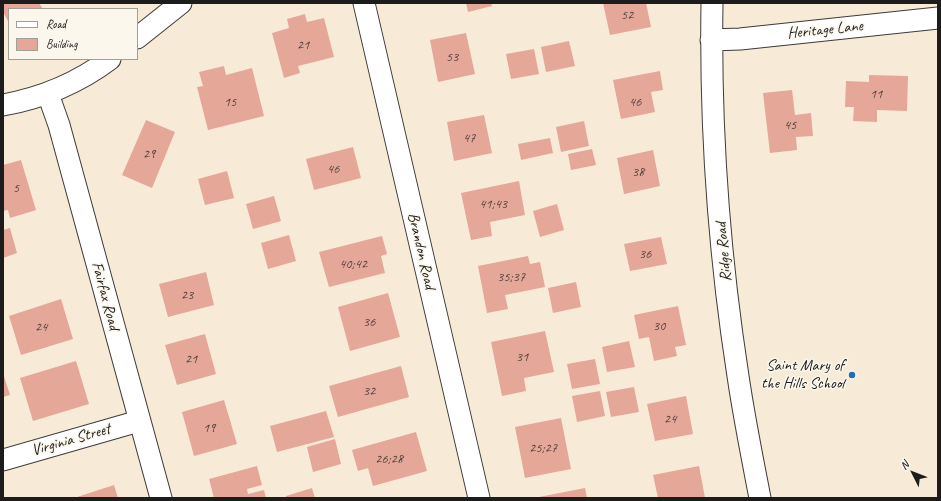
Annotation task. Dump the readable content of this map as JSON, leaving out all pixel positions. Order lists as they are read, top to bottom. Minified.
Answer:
{"streets":{"street":["Heritage Lane","Brandon Road","Ridge Road","Fairfax Road","Virginia Street"]},"crossings":[["Heritage Lane","Ridge Road"],["Fairfax Road","Virginia Street"]],"places":["Saint Mary of the Hills School"],"house_numbers":["52","21","53","11","15","46","45","47","29","46","38","5","41;43","36","40;42","35;37","23","36","30","24","31","21","32","24","19","25;27","26;28"],"legend":["Road","Building"],"north":"top left"}
